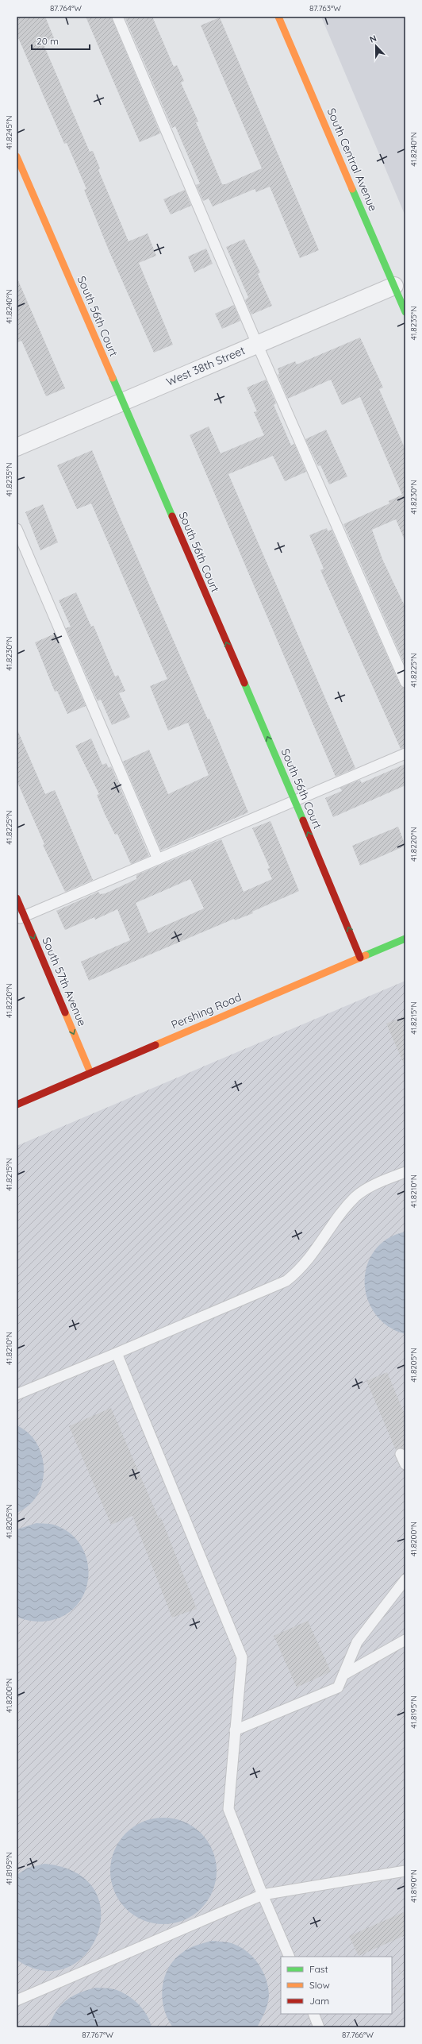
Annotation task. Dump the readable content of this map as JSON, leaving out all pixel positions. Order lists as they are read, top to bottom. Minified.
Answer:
{"streets":{"street":["South Central Avenue","South 56th Court","West 38th Street","South 57th Avenue","Pershing Road"]},"crossings":[["South Central Avenue","West 38th Street"],["South 56th Court","West 38th Street"],["South 56th Court","Pershing Road"],["South 57th Avenue","Pershing Road"]],"one_way":["South 56th Court","South 57th Avenue"],"legend":["Fast","Slow","Jam"],"scale_bar":"20 m","north":"top","coordinates":["87.764°W","87.763°W","41.8245°N","41.8240°N","41.8235°N","41.8230°N","41.8225°N","41.8220°N","41.8215°N","41.8210°N","41.8205°N","41.8200°N","41.8195°N","41.8190°N","87.767°W","87.766°W"]}
